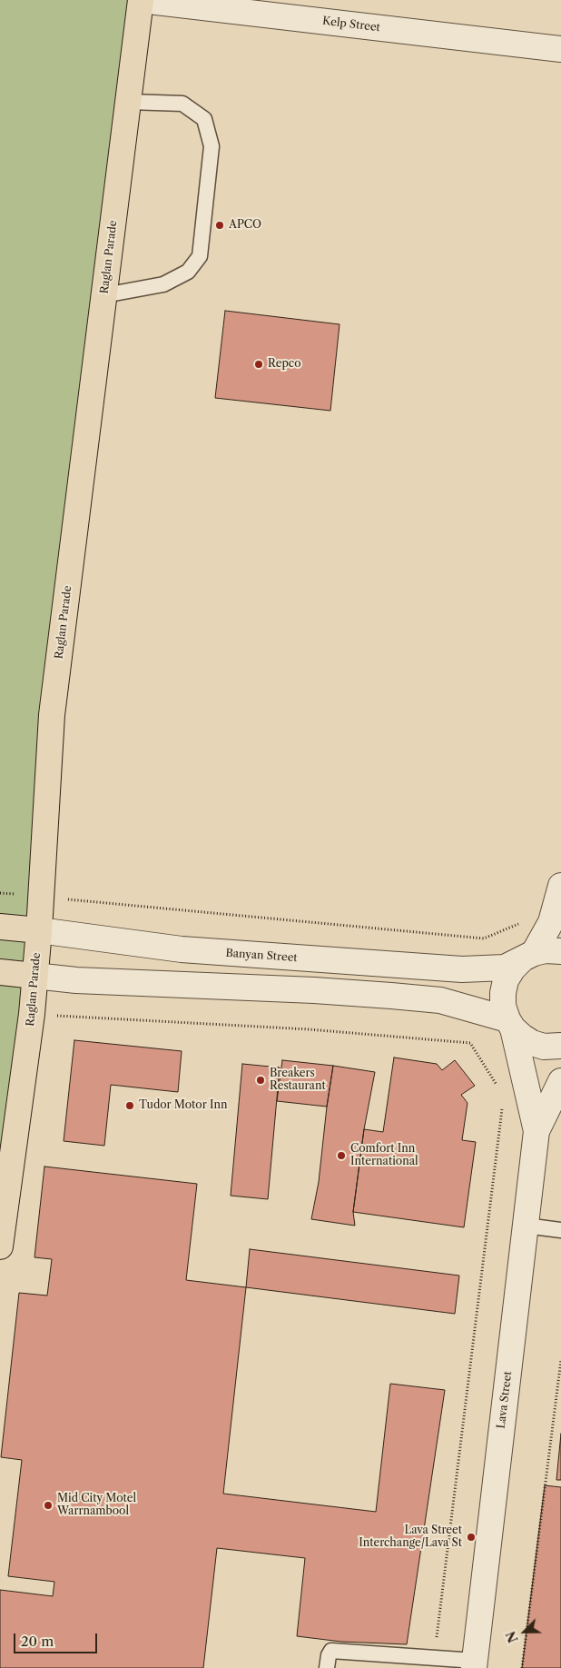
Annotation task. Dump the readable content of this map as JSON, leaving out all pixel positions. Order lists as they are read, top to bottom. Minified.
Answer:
{"streets":{"main road":["Raglan Parade","Banyan Street"],"street":["Kelp Street","Lava Street"]},"crossings":[["Kelp Street","Raglan Parade"],["Raglan Parade","Banyan Street"],["Banyan Street","Lava Street"]],"places":["APCO","Repco","Breakers Restaurant","Tudor Motor Inn","Comfort Inn International","Mid City Motel Warrnambool","Lava Street Interchange/Lava St"],"scale_bar":"20 m","north":"bottom left"}
